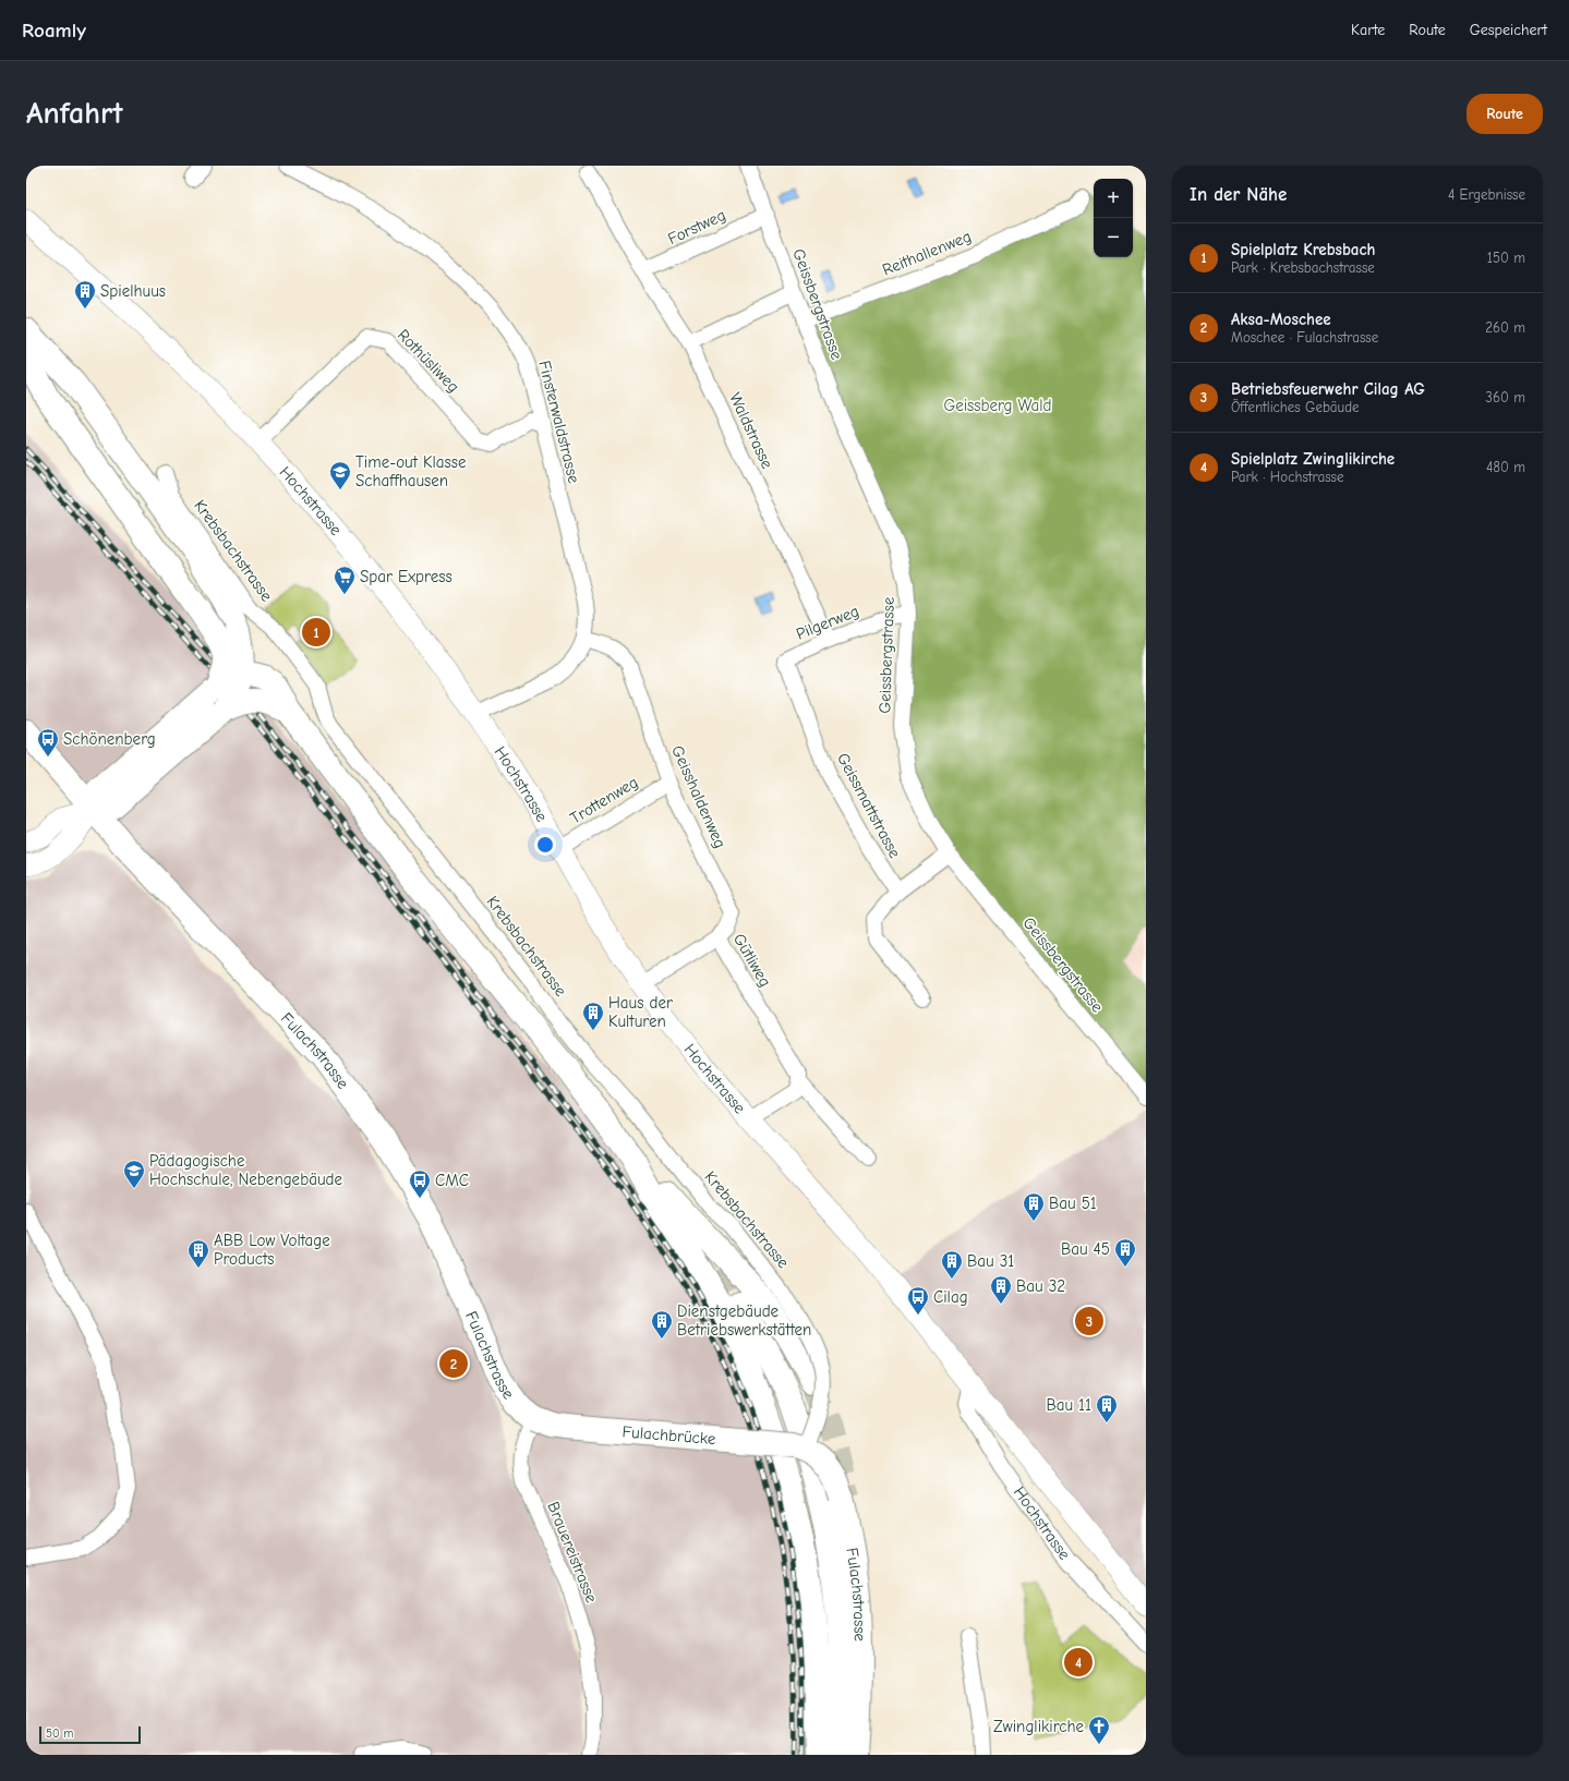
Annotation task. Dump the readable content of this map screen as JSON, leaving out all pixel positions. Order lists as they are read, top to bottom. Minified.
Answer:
{"streets":{"main road":["Fulachstrasse","Fulachbrücke"],"street":["Forstweg","Reithallenweg","Geissbergstrasse","Rothüsliweg","Finsterwaldstrasse","Waldstrasse","Hochstrasse","Krebsbachstrasse","Pilgerweg","Geisshaldenweg","Trottenweg","Geissmattstrasse","Gütliweg","Brauereistrasse"]},"crossings":[["Forstweg","Geissbergstrasse"],["Reithallenweg","Geissbergstrasse"],["Geissbergstrasse","Pilgerweg"],["Rothüsliweg","Finsterwaldstrasse"],["Rothüsliweg","Hochstrasse"],["Finsterwaldstrasse","Hochstrasse"],["Finsterwaldstrasse","Geisshaldenweg"],["Waldstrasse","Pilgerweg"],["Hochstrasse","Trottenweg"],["Hochstrasse","Gütliweg"],["Krebsbachstrasse","Fulachstrasse"],["Krebsbachstrasse","Fulachbrücke"],["Pilgerweg","Geissmattstrasse"],["Geisshaldenweg","Trottenweg"],["Geisshaldenweg","Gütliweg"],["Fulachstrasse","Fulachbrücke"],["Fulachstrasse","Brauereistrasse"],["Fulachbrücke","Brauereistrasse"]],"parks":["Geissberg Wald"],"places":{"building":["Spielhuus","Haus der Kulturen","Bau 51","Bau 45","ABB Low Voltage Products","Bau 31","Bau 32","Dienstgebäude Betriebswerkstätten","Bau 11"],"school or university":["Time-out Klasse Schaffhausen","Pädagogische Hochschule, Nebengebäude"],"supermarket":["Spar Express"],"bus stop":["Schönenberg","CMC","Cilag"],"church":["Zwinglikirche"]},"scale_bar":"50 m","page":{"header":"Roamly","nav":["Karte","Route","Gespeichert"],"buttons":"Route","title":"Anfahrt","heading":["In der Nähe","4 Ergebnisse"],"map_buttons":["+","−"],"list":[{"mark":"1","name":"Spielplatz Krebsbach","note":"Park · Krebsbachstrasse","value":"150 m"},{"mark":"2","name":"Aksa-Moschee","note":"Moschee · Fulachstrasse","value":"260 m"},{"mark":"3","name":"Betriebsfeuerwehr Cilag AG","note":"Öffentliches Gebäude","value":"360 m"},{"mark":"4","name":"Spielplatz Zwinglikirche","note":"Park · Hochstrasse","value":"480 m"}],"pins":["1","3","2","4"],"scale":"50 m"}}
